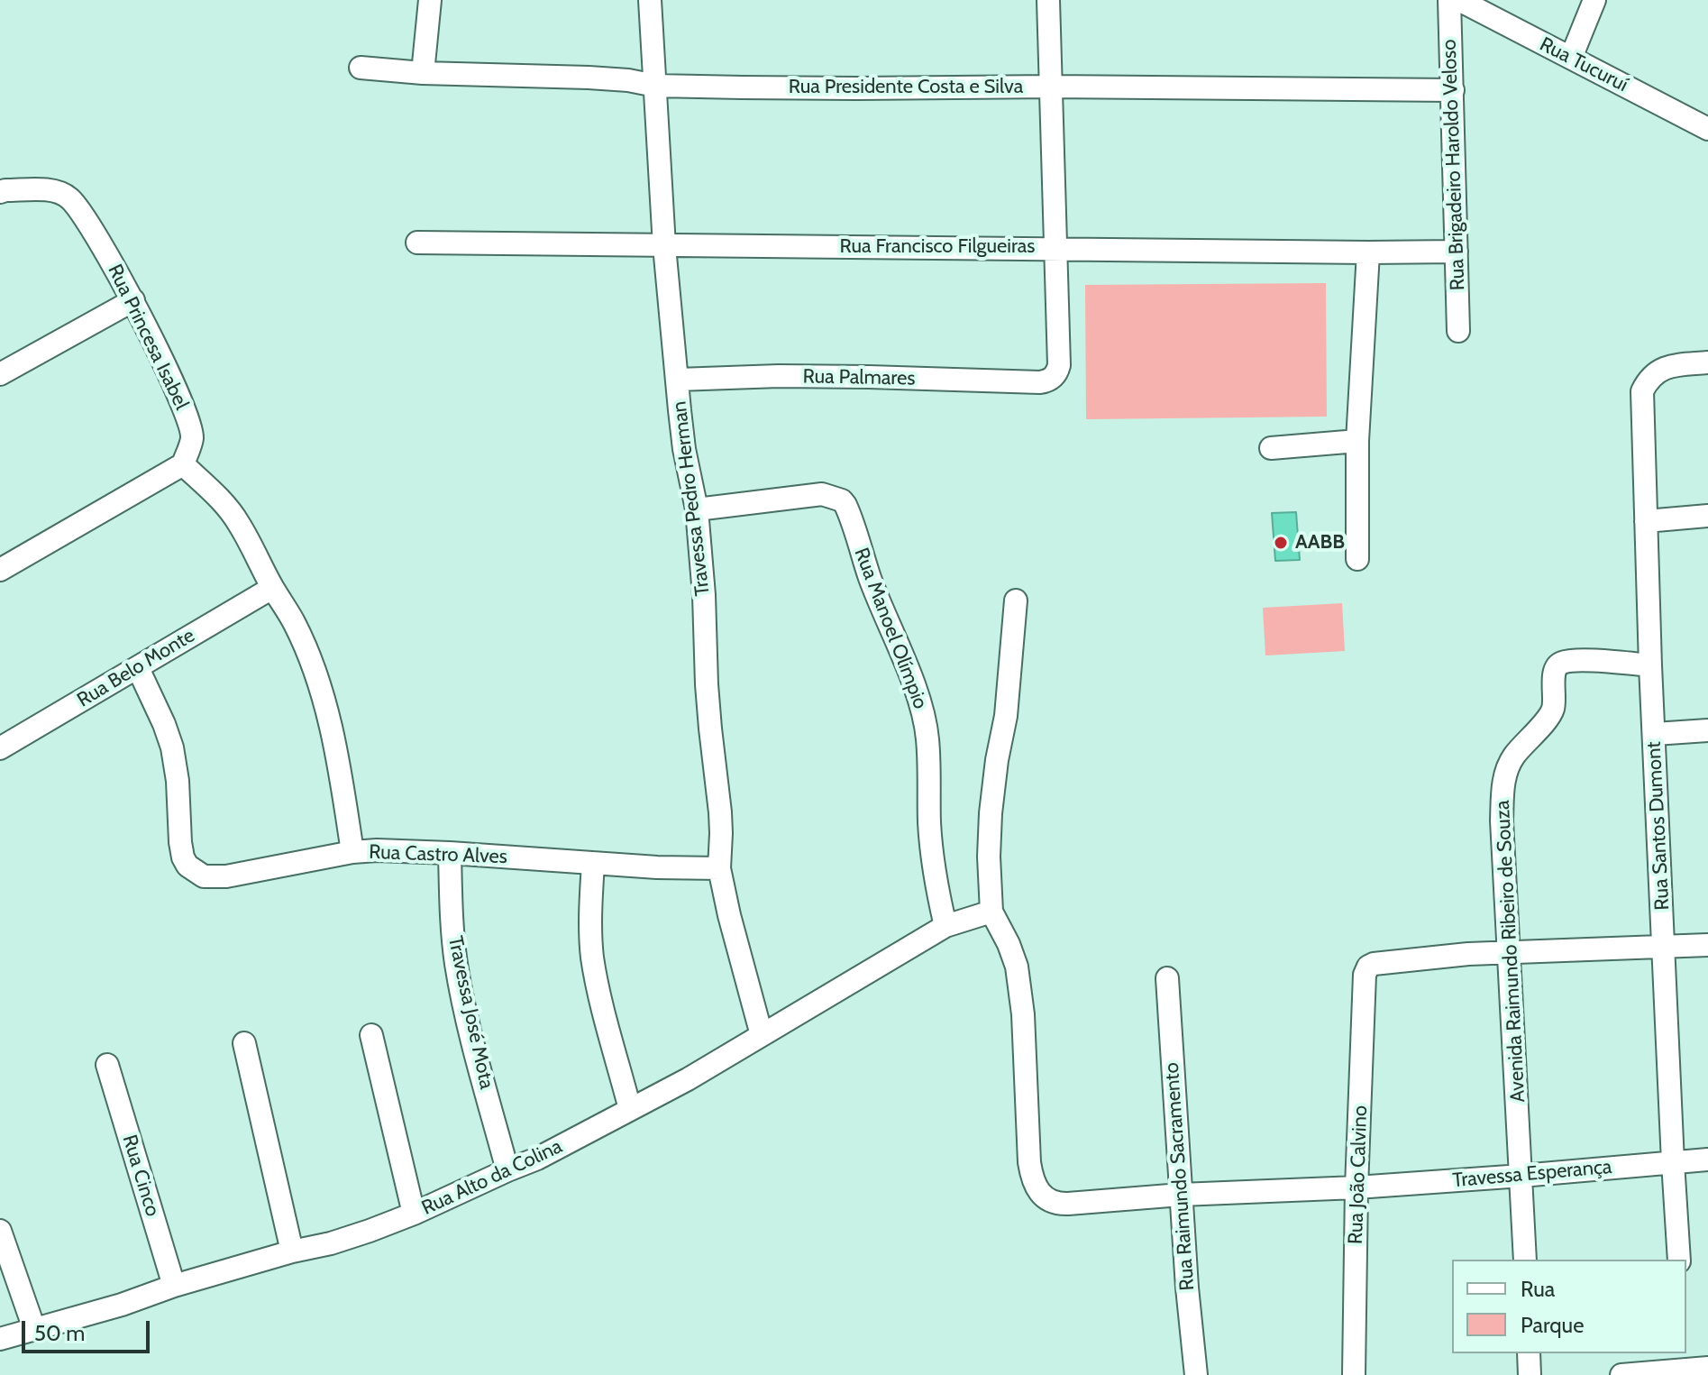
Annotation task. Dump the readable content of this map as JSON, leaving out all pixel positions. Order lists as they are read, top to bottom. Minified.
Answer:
{"streets":{"street":["Rua Tucuruí","Rua Presidente Costa e Silva","Rua Brigadeiro Haroldo Veloso","Rua Francisco Filgueiras","Rua Princesa Isabel","Rua Palmares","Travessa Pedro Herman","Rua Manoel Olímpio","Rua Belo Monte","Rua Santos Dumont","Rua Castro Alves","Avenida Raimundo Ribeiro de Souza","Travessa José Mota","Travessa Esperança","Rua João Calvino","Rua Cinco","Rua Raimundo Sacramento","Rua Alto da Colina"]},"crossings":[["Rua Presidente Costa e Silva","Rua Brigadeiro Haroldo Veloso"],["Rua Presidente Costa e Silva","Travessa Pedro Herman"],["Rua Brigadeiro Haroldo Veloso","Rua Francisco Filgueiras"],["Rua Francisco Filgueiras","Rua Palmares"],["Rua Francisco Filgueiras","Travessa Pedro Herman"],["Rua Palmares","Travessa Pedro Herman"],["Travessa Pedro Herman","Rua Manoel Olímpio"],["Travessa Pedro Herman","Rua Castro Alves"],["Travessa Pedro Herman","Rua Alto da Colina"],["Rua Manoel Olímpio","Rua Alto da Colina"],["Rua Belo Monte","Rua Castro Alves"],["Rua Santos Dumont","Avenida Raimundo Ribeiro de Souza"],["Rua Santos Dumont","Travessa Esperança"],["Rua Castro Alves","Travessa José Mota"],["Avenida Raimundo Ribeiro de Souza","Travessa Esperança"],["Avenida Raimundo Ribeiro de Souza","Rua João Calvino"],["Travessa José Mota","Rua Alto da Colina"],["Travessa Esperança","Rua João Calvino"],["Travessa Esperança","Rua Raimundo Sacramento"],["Rua Cinco","Rua Alto da Colina"]],"places":["AABB"],"legend":["Rua","Parque"],"scale_bar":"50 m"}
